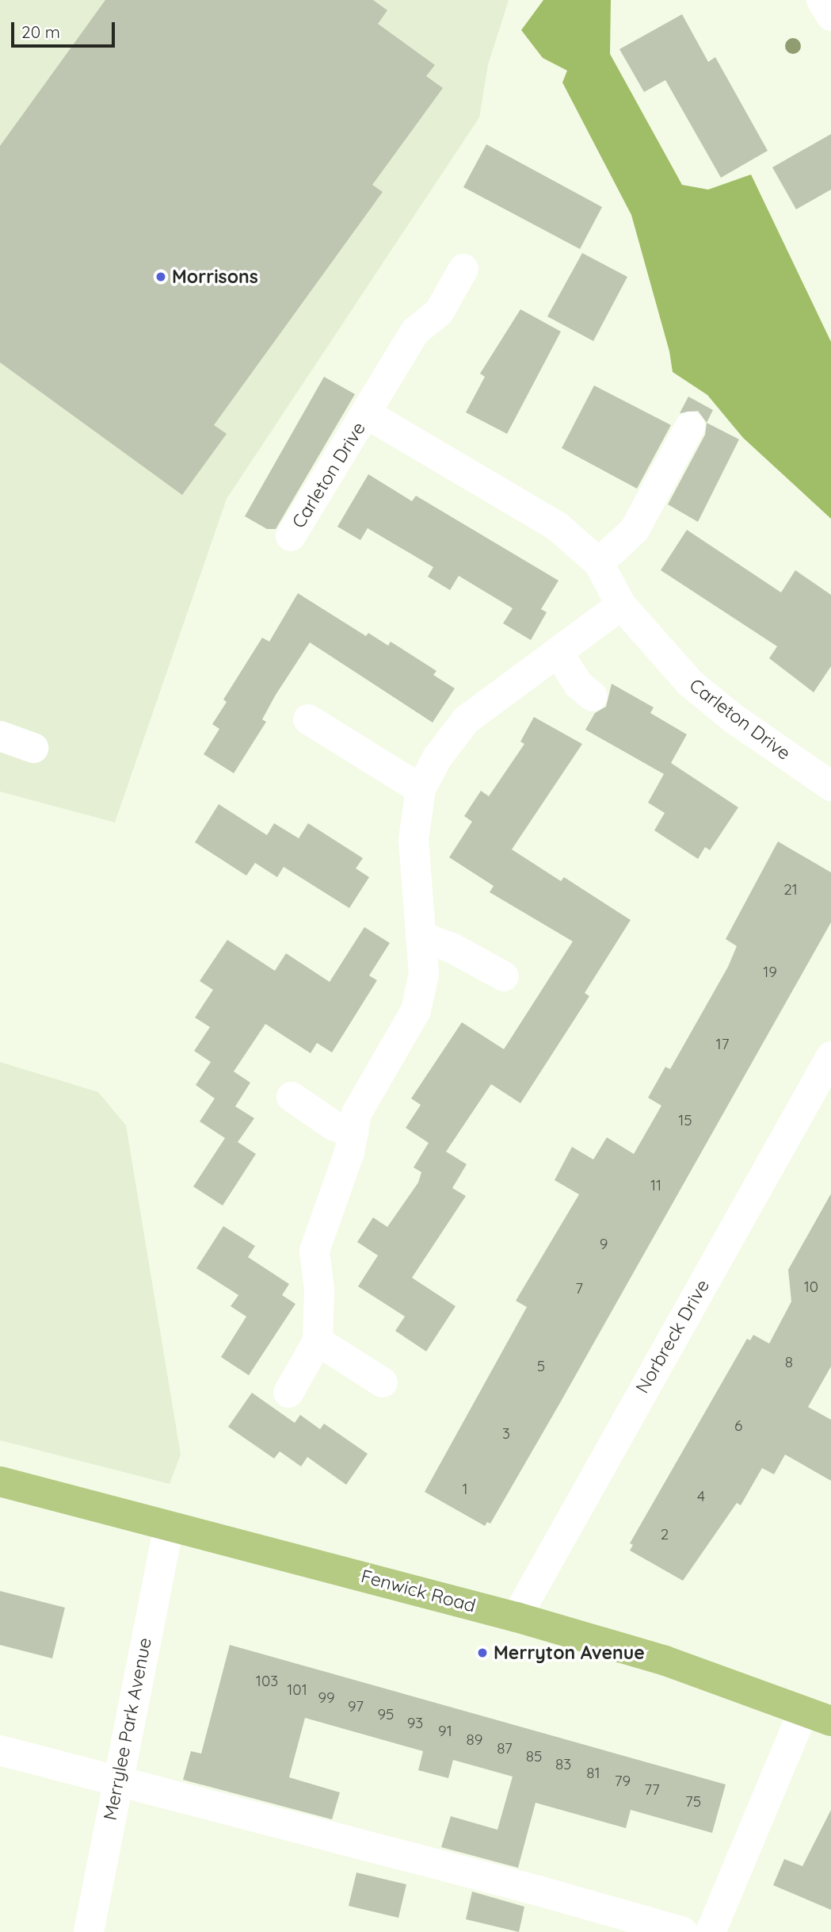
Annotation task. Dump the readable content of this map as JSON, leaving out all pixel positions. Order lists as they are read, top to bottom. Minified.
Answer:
{"streets":{"main road":["Fenwick Road"],"street":["Carleton Drive","Norbreck Drive","Merrylee Park Avenue"]},"crossings":[["Norbreck Drive","Fenwick Road"],["Fenwick Road","Merrylee Park Avenue"]],"places":["Morrisons","Merryton Avenue"],"house_numbers":["21","19","17","15","11","9","10","7","8","5","6","3","1","4","2","103","101","99","97","95","93","91","89","87","85","83","81","79","77","75"],"scale_bar":"20 m"}
